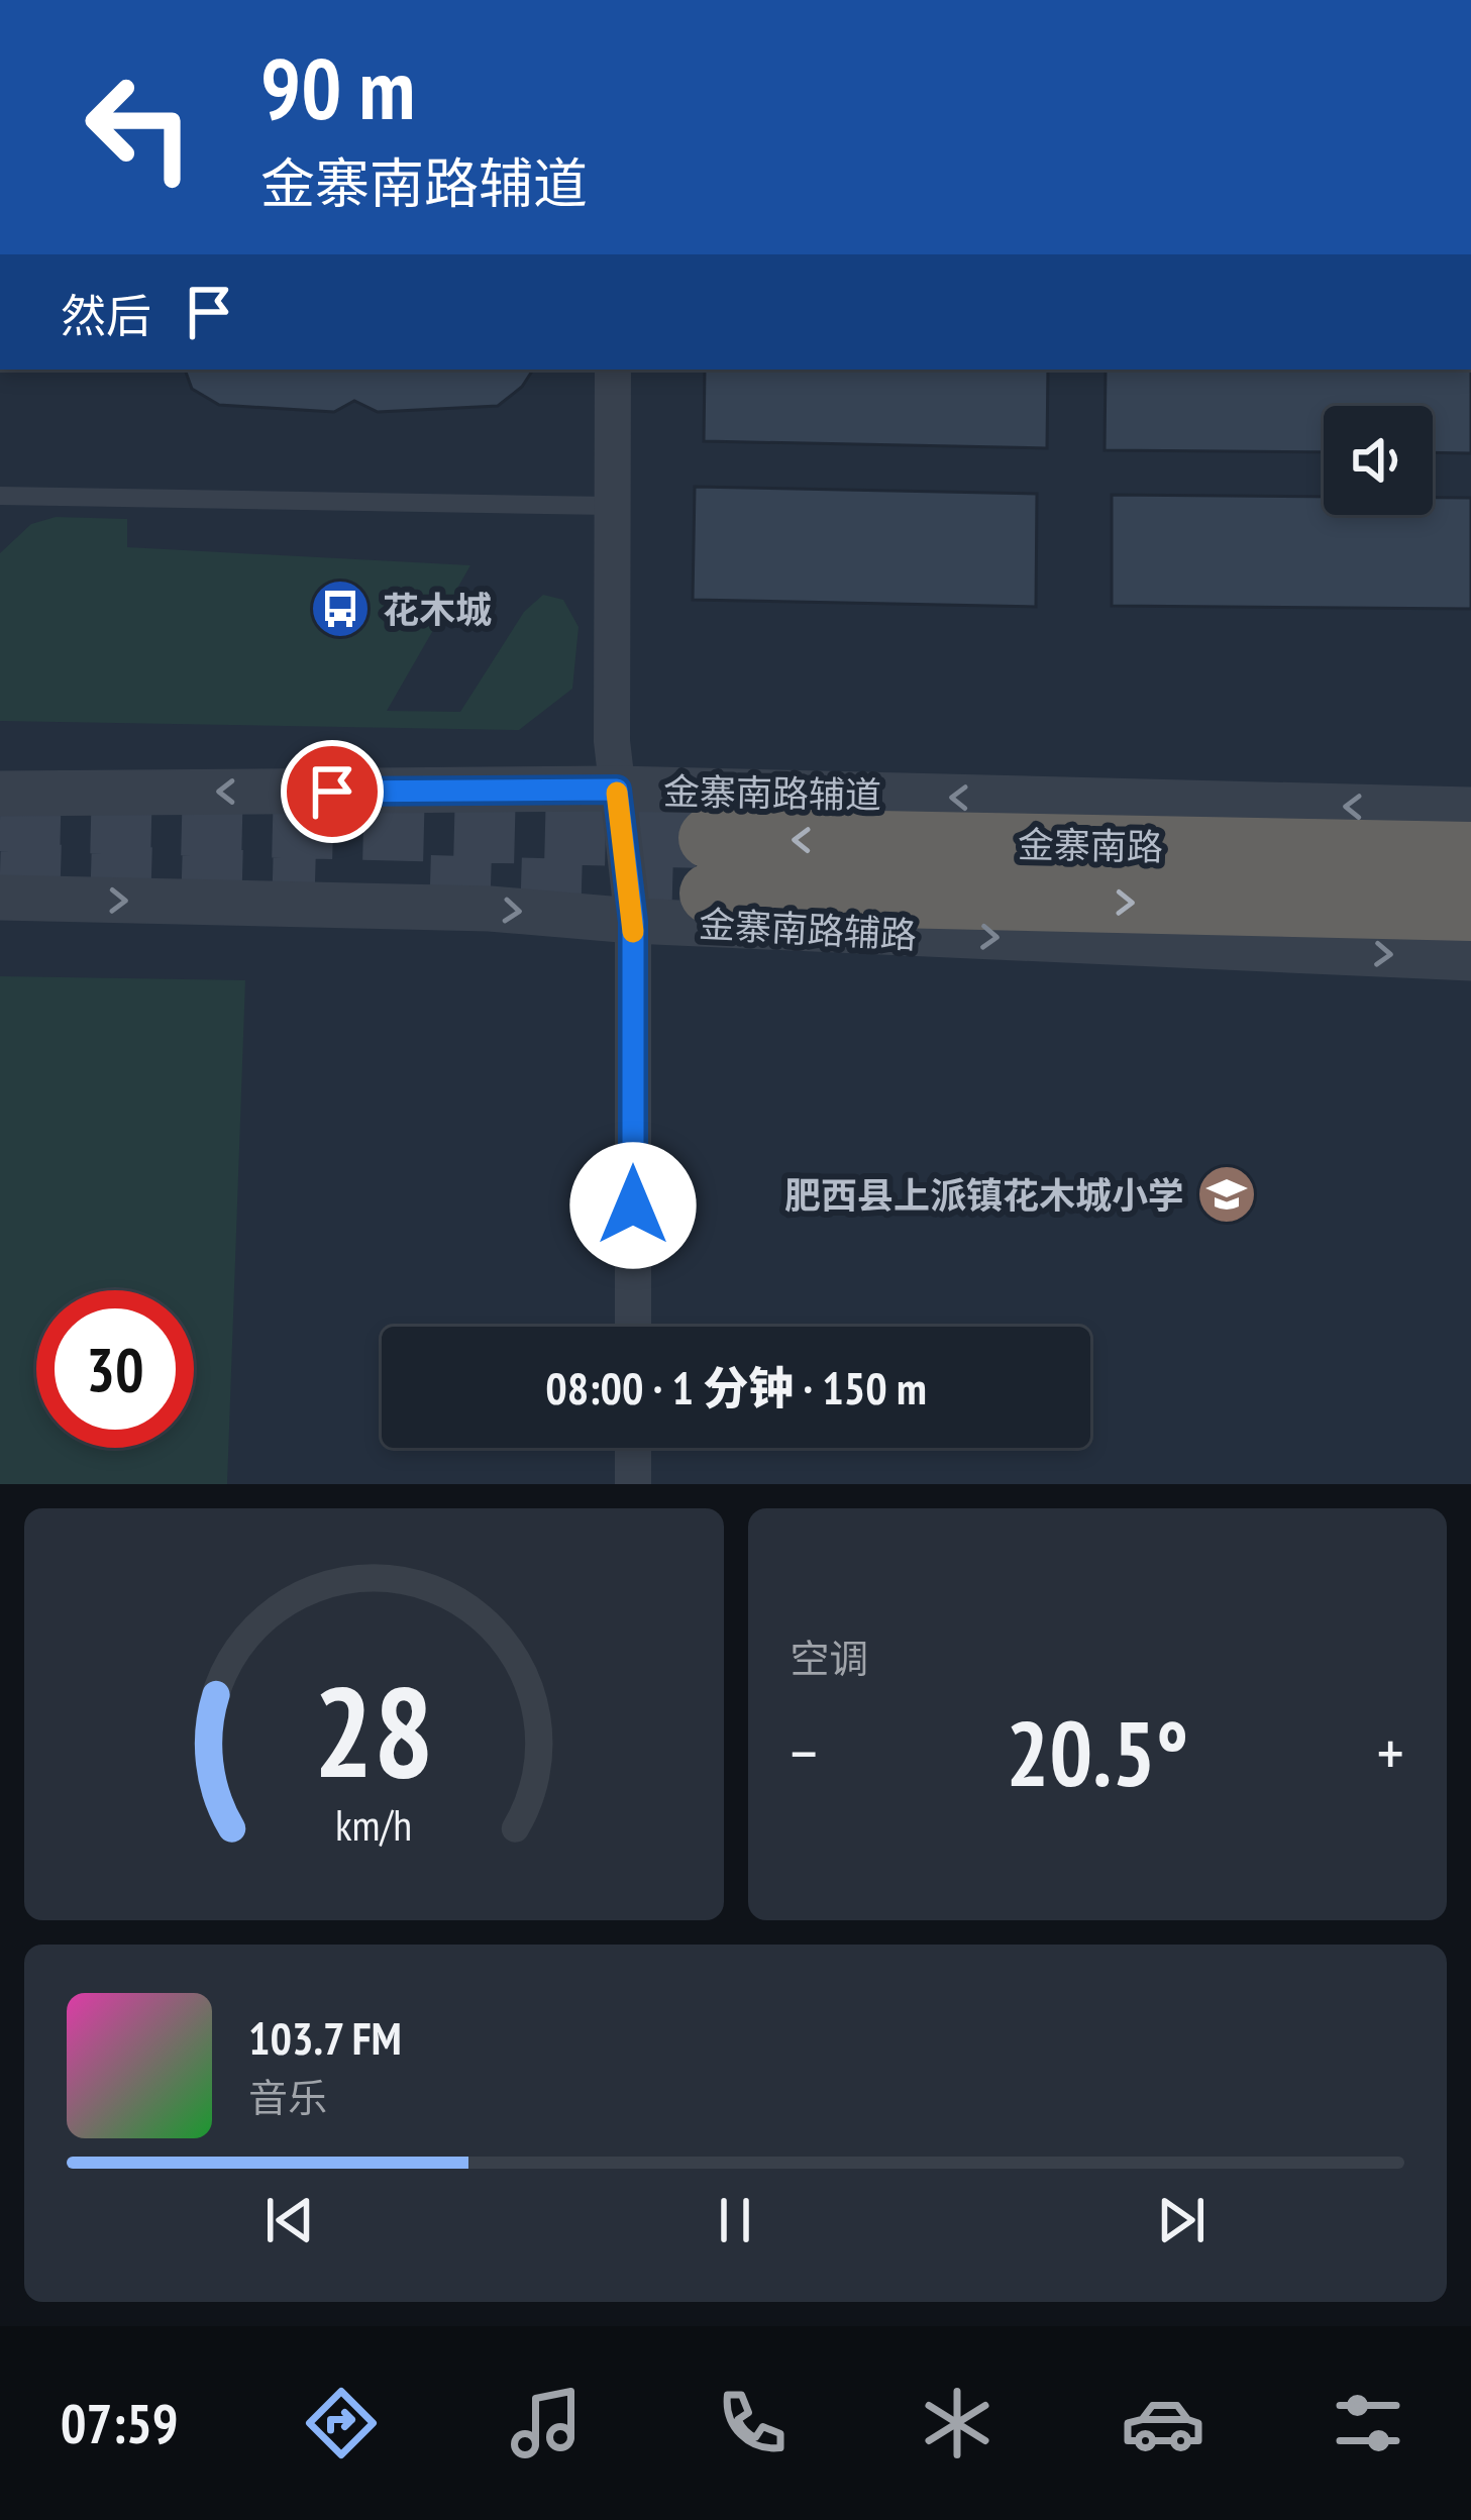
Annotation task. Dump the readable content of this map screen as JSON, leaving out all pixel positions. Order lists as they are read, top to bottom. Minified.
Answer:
{"streets":{"highway":["金寨南路"],"street":["金寨南路辅道","金寨南路辅路"]},"one_way":["金寨南路辅道","金寨南路辅路"],"places":{"bus stop":["花木城"],"school or university":["肥西县上派镇花木城小学"]},"page":{"turn":["90 m","金寨南路辅道"],"then":"然后","limit":"30","trip":"08:00 · 1 分钟 · 150 m","tile":"空调","heat":["−","20.5°","+"],"song":["103.7 FM","音乐"],"tabs":"07:59","gauge":["28","km/h"]}}
